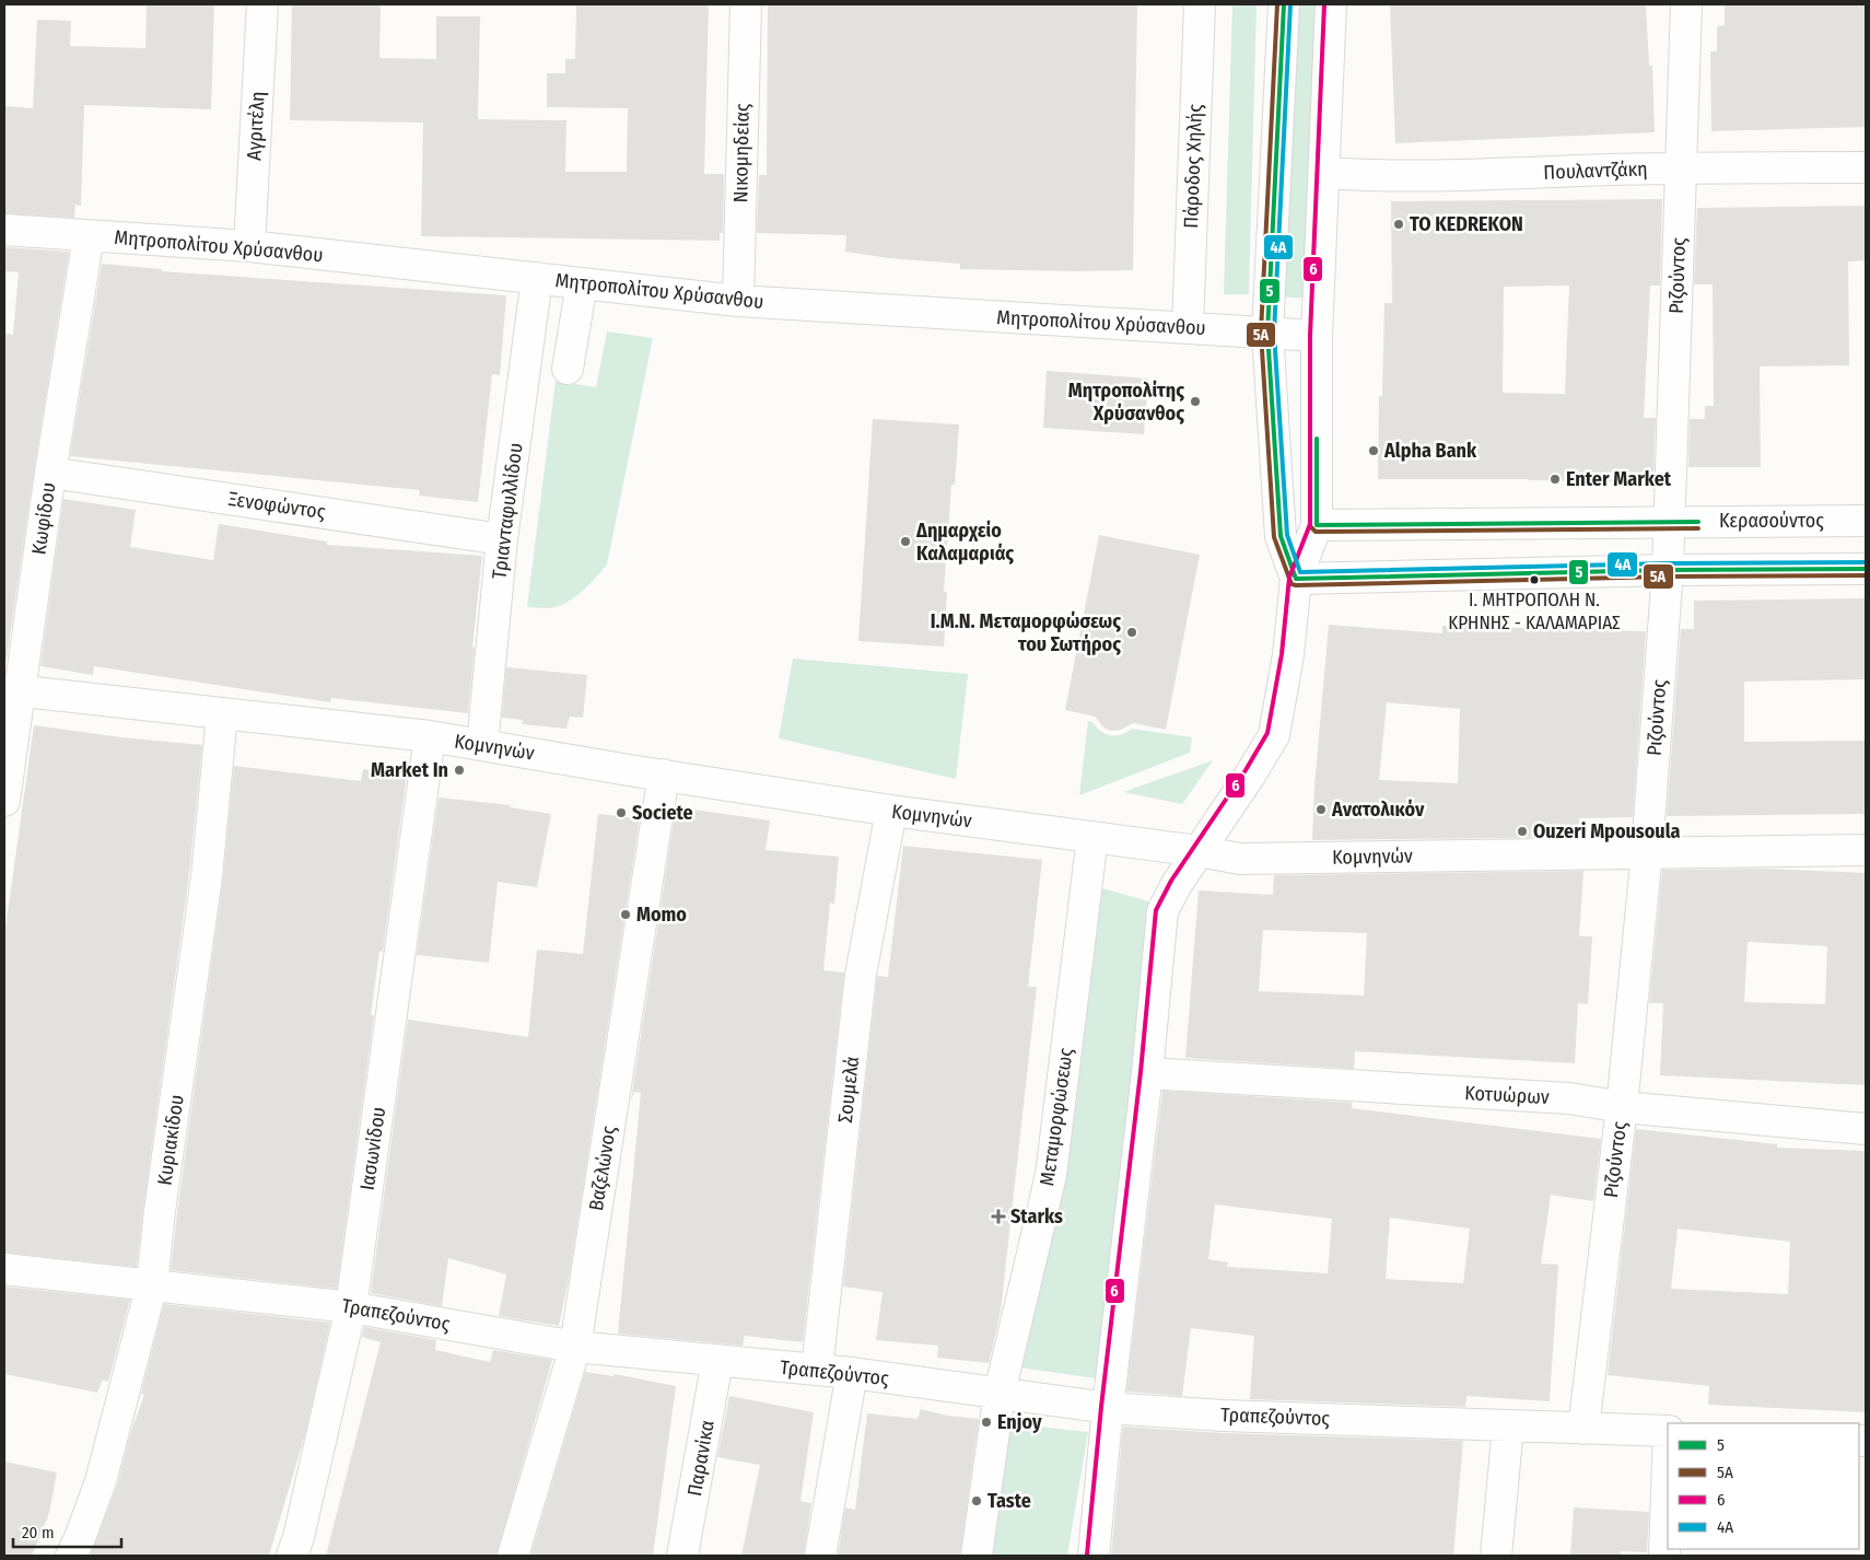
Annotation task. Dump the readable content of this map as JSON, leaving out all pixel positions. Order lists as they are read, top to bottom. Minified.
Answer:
{"streets":{"street":["Αγριτέλη","Νικομηδείας","Πάροδος Χηλής","Πουλαντζάκη","Μητροπολίτου Χρύσανθου","Ριζούντος","Ξενοφώντος","Τριανταφυλλίδου","Κωφίδου","Κερασούντος","Κομνηνών","Σουμελά","Κοτυώρων","Μεταμορφώσεως","Κυριακίδου","Ιασωνίδου","Βαζελώνος","Τραπεζούντος","Παρανίκα"]},"crossings":[["Αγριτέλη","Μητροπολίτου Χρύσανθου"],["Νικομηδείας","Μητροπολίτου Χρύσανθου"],["Πάροδος Χηλής","Μητροπολίτου Χρύσανθου"],["Πουλαντζάκη","Ριζούντος"],["Μητροπολίτου Χρύσανθου","Τριανταφυλλίδου"],["Μητροπολίτου Χρύσανθου","Κωφίδου"],["Ριζούντος","Κερασούντος"],["Ριζούντος","Κομνηνών"],["Ριζούντος","Κοτυώρων"],["Ριζούντος","Τραπεζούντος"],["Ξενοφώντος","Τριανταφυλλίδου"],["Ξενοφώντος","Κωφίδου"],["Τριανταφυλλίδου","Κομνηνών"],["Κωφίδου","Κομνηνών"],["Κομνηνών","Σουμελά"],["Κομνηνών","Μεταμορφώσεως"],["Κομνηνών","Κυριακίδου"],["Κομνηνών","Ιασωνίδου"],["Κομνηνών","Βαζελώνος"],["Σουμελά","Τραπεζούντος"],["Μεταμορφώσεως","Τραπεζούντος"],["Κυριακίδου","Τραπεζούντος"],["Ιασωνίδου","Τραπεζούντος"],["Βαζελώνος","Τραπεζούντος"],["Τραπεζούντος","Παρανίκα"]],"places":{"other":["TO KEDREKON","Μητροπολίτης Χρύσανθος","Alpha Bank","Enter Market","Δημαρχείο Καλαμαριάς","Ι. ΜΗΤΡΟΠΟΛΗ Ν. ΚΡΗΝΗΣ - ΚΑΛΑΜΑΡΙΑΣ","Ι.Μ.Ν. Μεταμορφώσεως του Σωτήρος","Market In","Ανατολικόν","Societe","Ouzeri Mpousoula","Momo","Enjoy","Taste"],"health":["Starks"]},"lines":["transit line 5","transit line 5Α","transit line 6","transit line 4Α"],"legend":["5","5Α","6","4Α"],"scale_bar":"20 m"}
